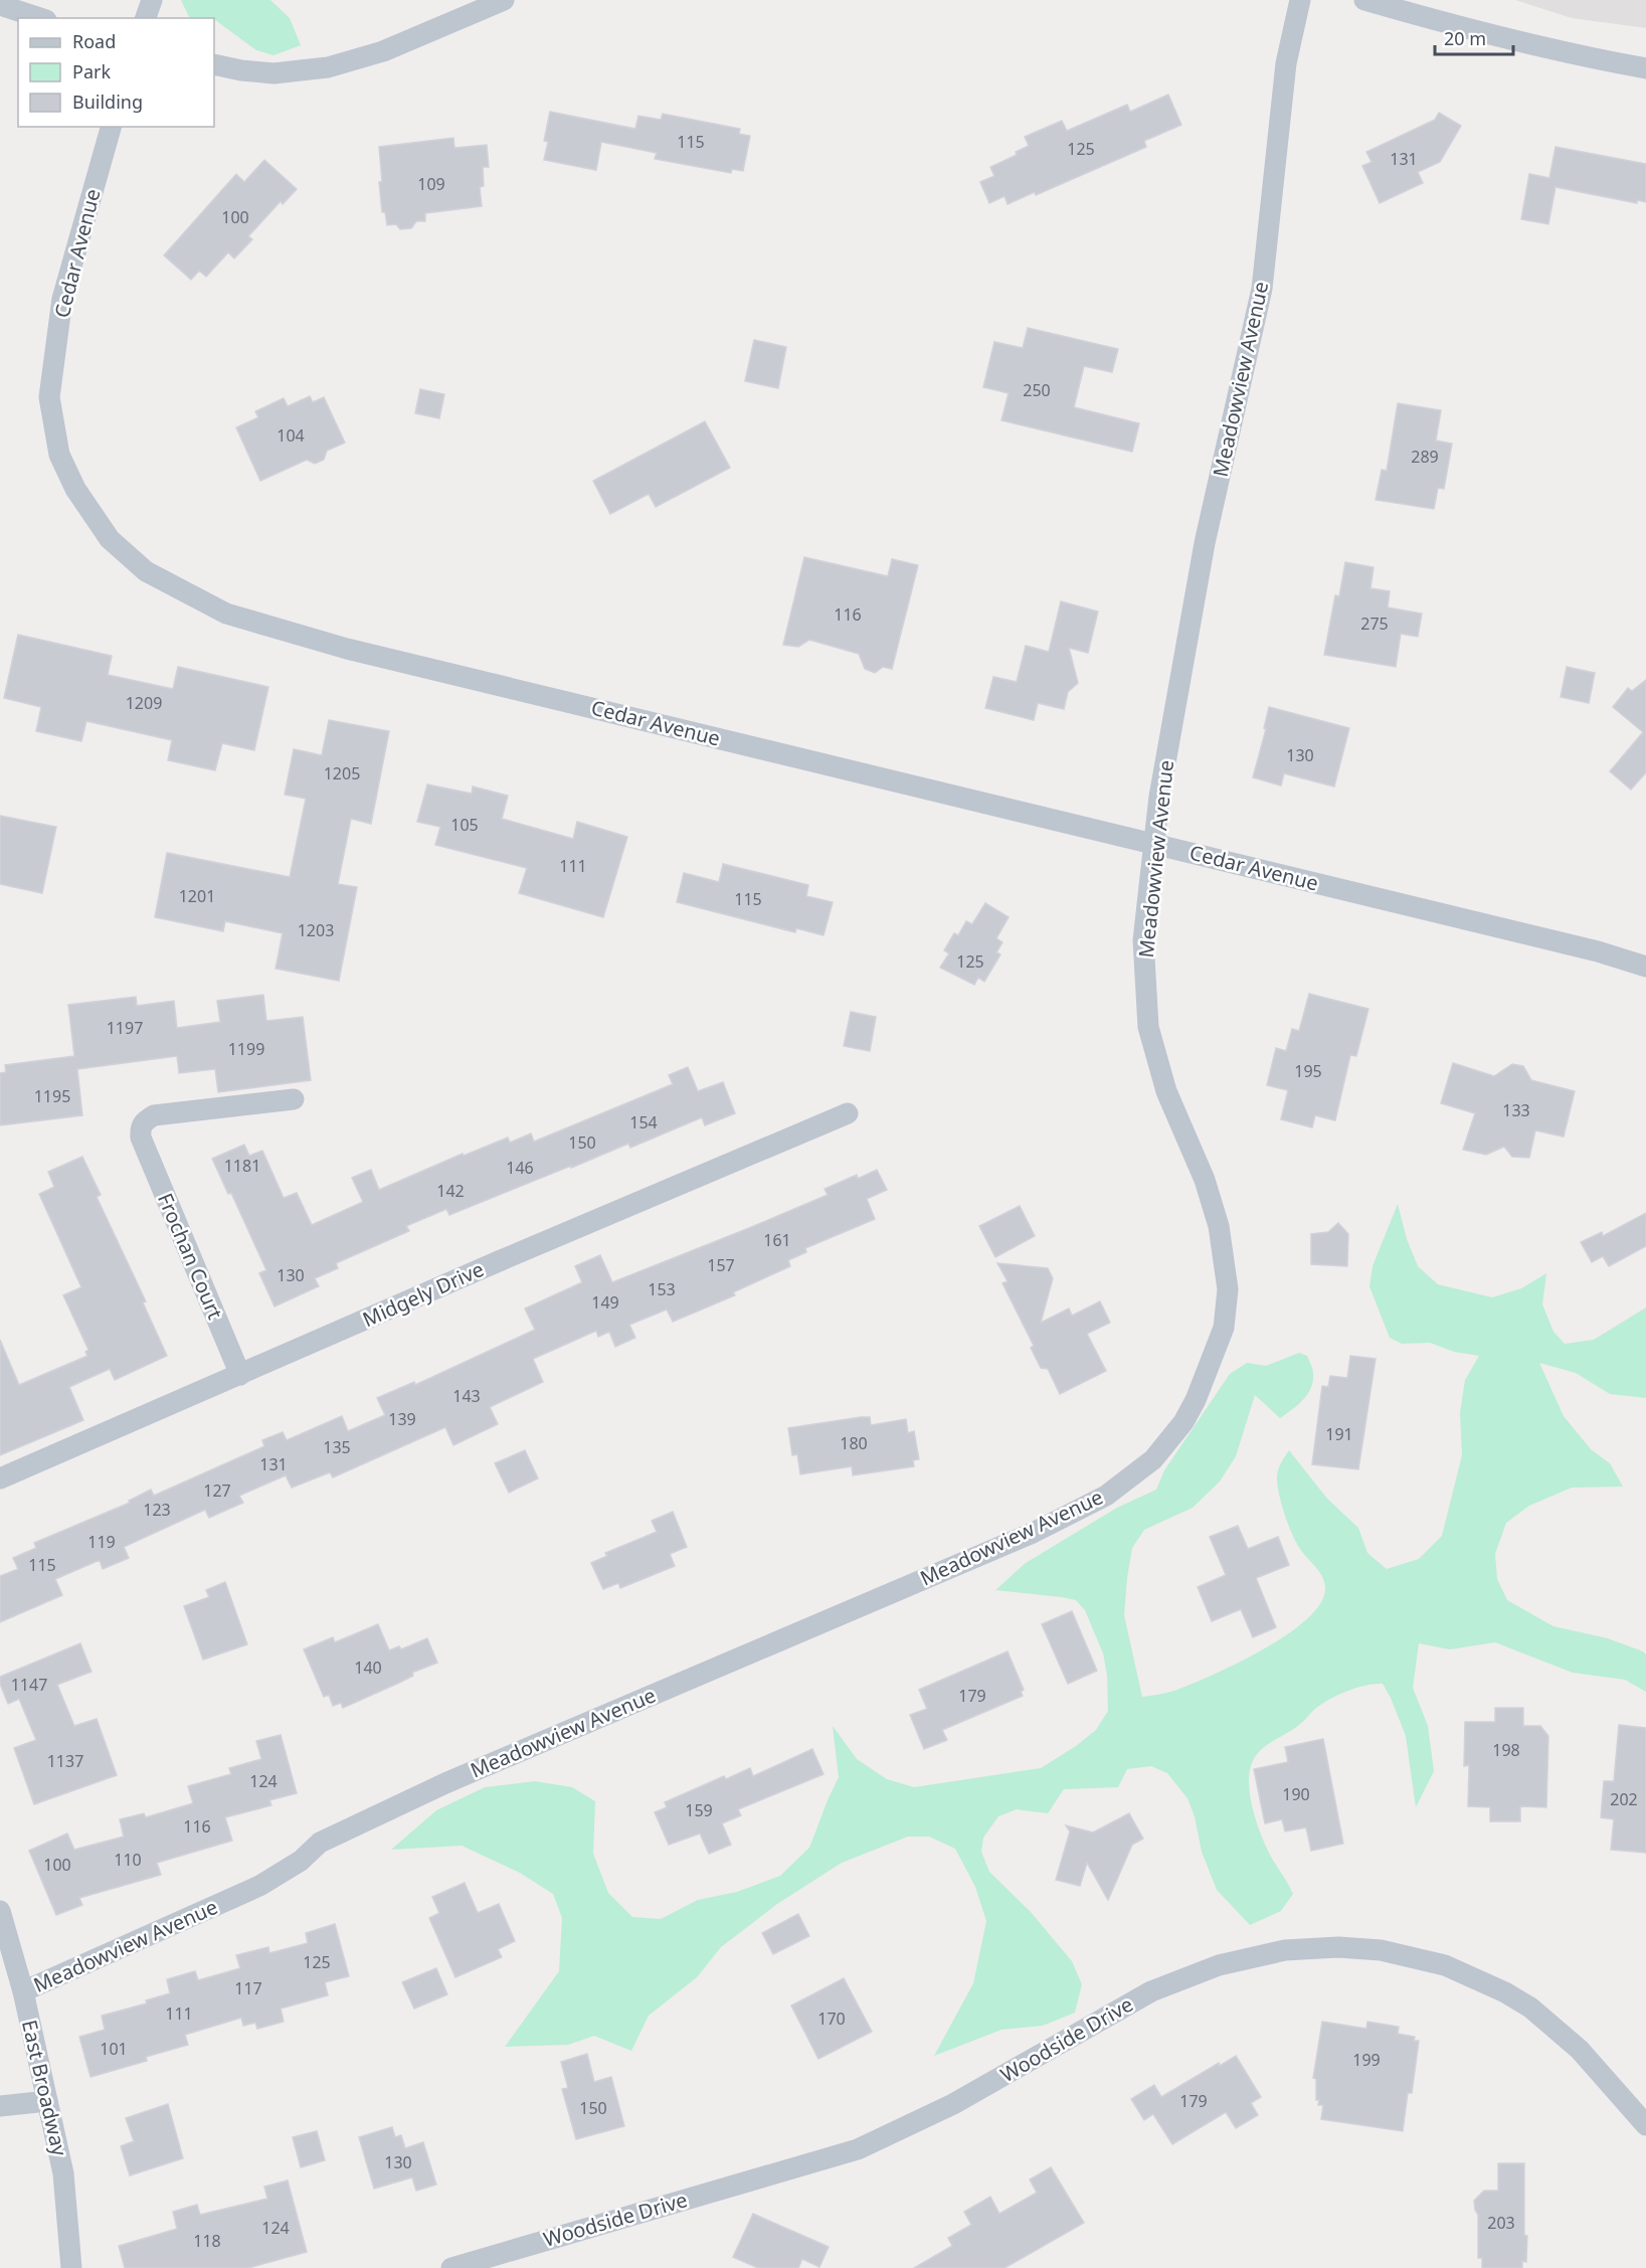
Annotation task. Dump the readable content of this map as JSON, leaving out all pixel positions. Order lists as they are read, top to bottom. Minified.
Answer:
{"streets":{"street":["Cedar Avenue","Meadowview Avenue","Frochan Court","Midgely Drive","Woodside Drive","East Broadway"]},"crossings":[["Cedar Avenue","Meadowview Avenue"],["Meadowview Avenue","East Broadway"],["Frochan Court","Midgely Drive"]],"house_numbers":["115","125","131","109","100","250","104","289","116","275","1209","130","1205","105","111","1201","115","1203","125","1197","1199","195","1195","133","154","150","1181","146","142","161","157","130","153","149","143","139","191","180","135","131","127","123","119","115","140","1147","179","198","1137","124","190","202","159","116","110","100","125","117","111","170","101","199","179","150","130","203","124","118"],"legend":["Road","Park","Building"],"scale_bar":"20 m"}
